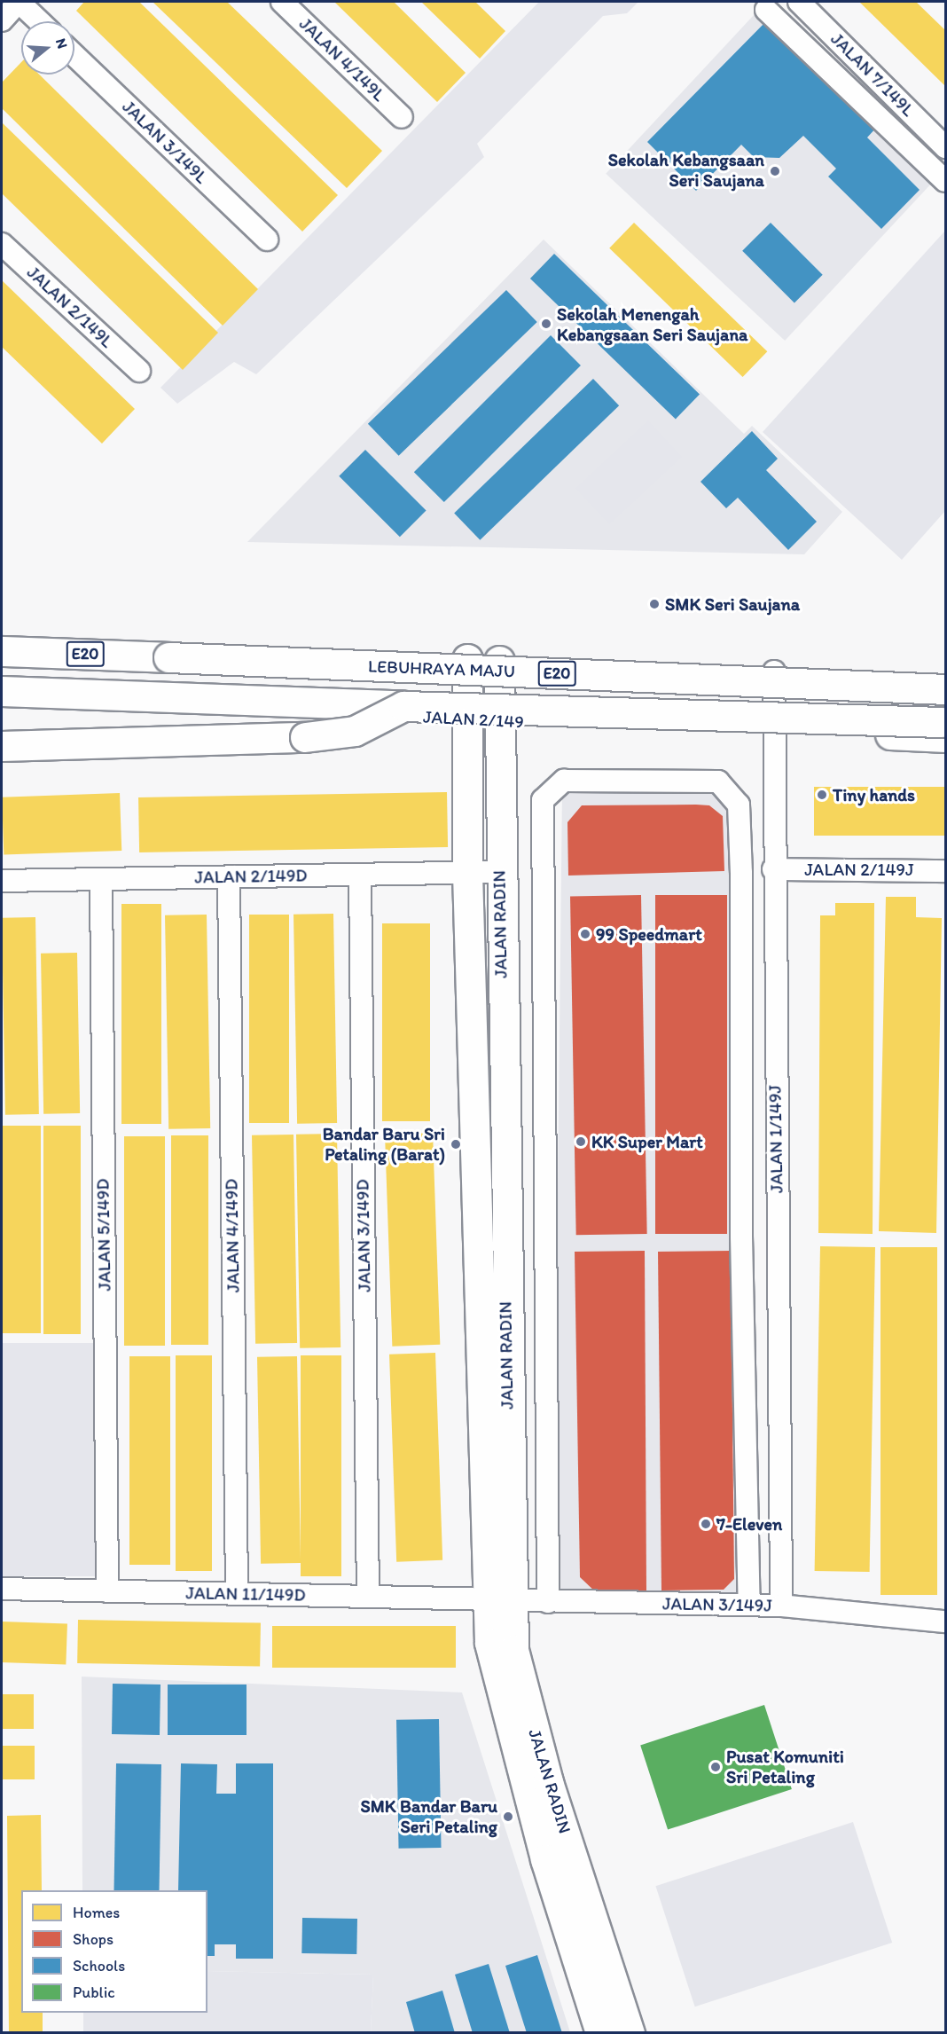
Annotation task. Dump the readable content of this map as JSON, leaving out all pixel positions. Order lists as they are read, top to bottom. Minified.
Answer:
{"streets":{"main road":["E20","LEBUHRAYA MAJU","JALAN 2/149","JALAN RADIN"],"street":["JALAN 4/149L","JALAN 7/149L","JALAN 3/149L","JALAN 2/149L","JALAN 2/149J","JALAN 2/149D","JALAN 1/149J","JALAN 5/149D","JALAN 4/149D","JALAN 3/149D","JALAN 11/149D","JALAN 3/149J"]},"crossings":[["JALAN 2/149","JALAN RADIN"],["JALAN 2/149","JALAN 1/149J"],["JALAN 2/149J","JALAN 1/149J"],["JALAN 2/149D","JALAN RADIN"],["JALAN 2/149D","JALAN 5/149D"],["JALAN 2/149D","JALAN 4/149D"],["JALAN 2/149D","JALAN 3/149D"],["JALAN RADIN","JALAN 11/149D"],["JALAN RADIN","JALAN 3/149J"],["JALAN 1/149J","JALAN 3/149J"],["JALAN 5/149D","JALAN 11/149D"],["JALAN 4/149D","JALAN 11/149D"],["JALAN 3/149D","JALAN 11/149D"],["JALAN 11/149D","JALAN 3/149J"]],"places":["Sekolah Kebangsaan Seri Saujana","Sekolah Menengah Kebangsaan Seri Saujana","SMK Seri Saujana","Tiny hands","99 Speedmart","KK Super Mart","Bandar Baru Sri Petaling (Barat)","7-Eleven","Pusat Komuniti Sri Petaling","SMK Bandar Baru Seri Petaling"],"legend":["Homes","Shops","Schools","Public"],"north":"right"}
